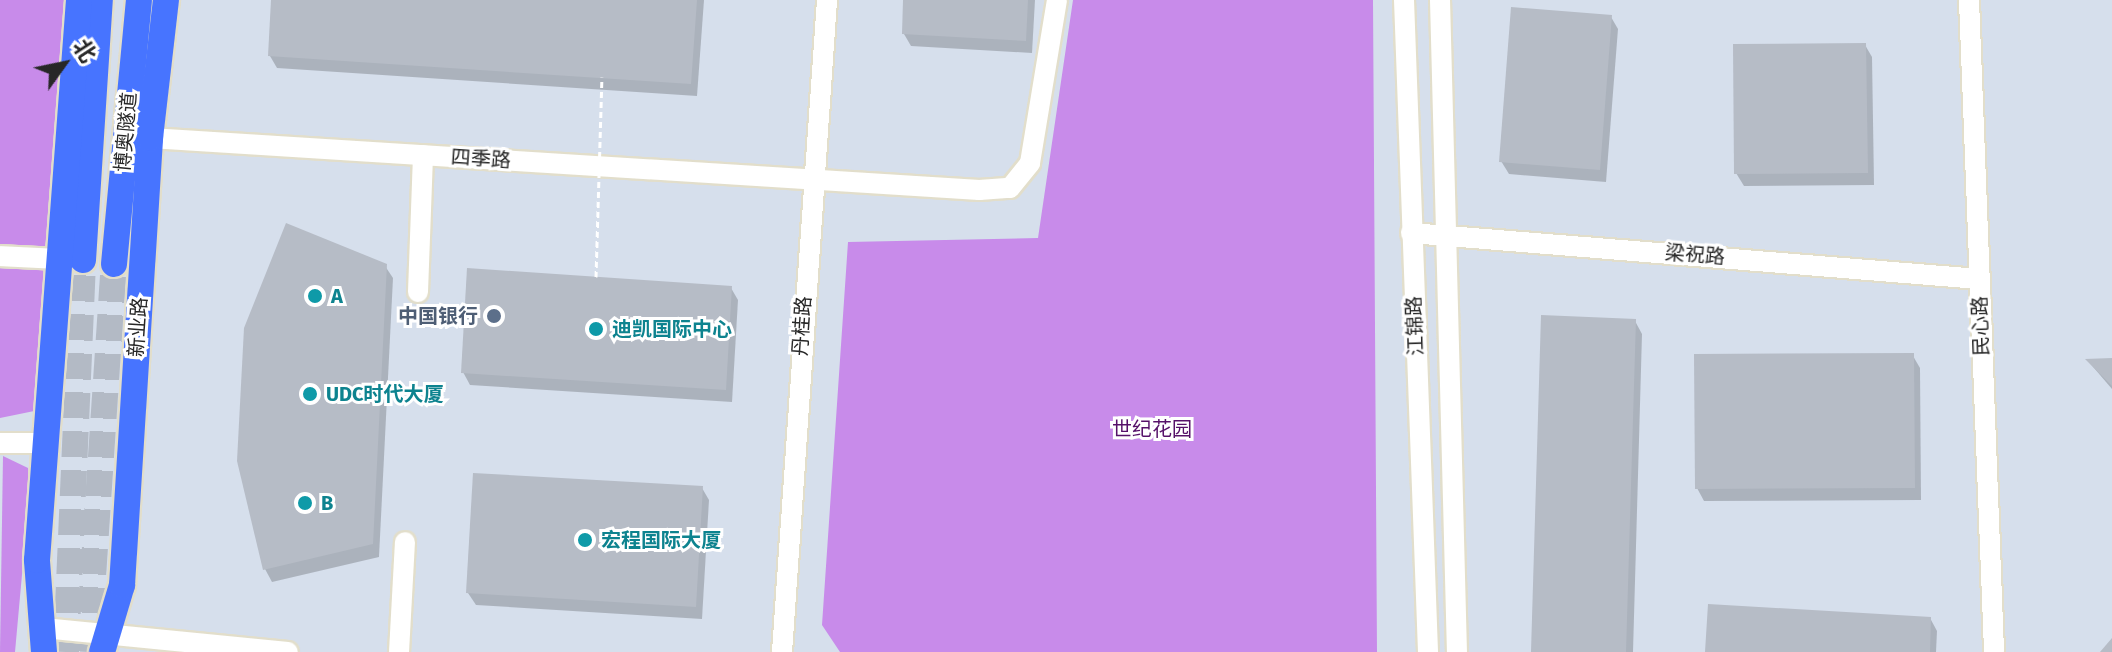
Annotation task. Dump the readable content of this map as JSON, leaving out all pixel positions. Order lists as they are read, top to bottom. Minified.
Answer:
{"streets":{"main road":["博奥隧道","新业路"],"street":["四季路","梁祝路","丹桂路","江锦路","民心路"]},"crossings":[["四季路","丹桂路"],["四季路","新业路"],["梁祝路","江锦路"],["梁祝路","民心路"]],"parks":["世纪花园"],"places":["A","中国银行","迪凯国际中心","UDC时代大厦","B","宏程国际大厦"],"north":"top right"}
